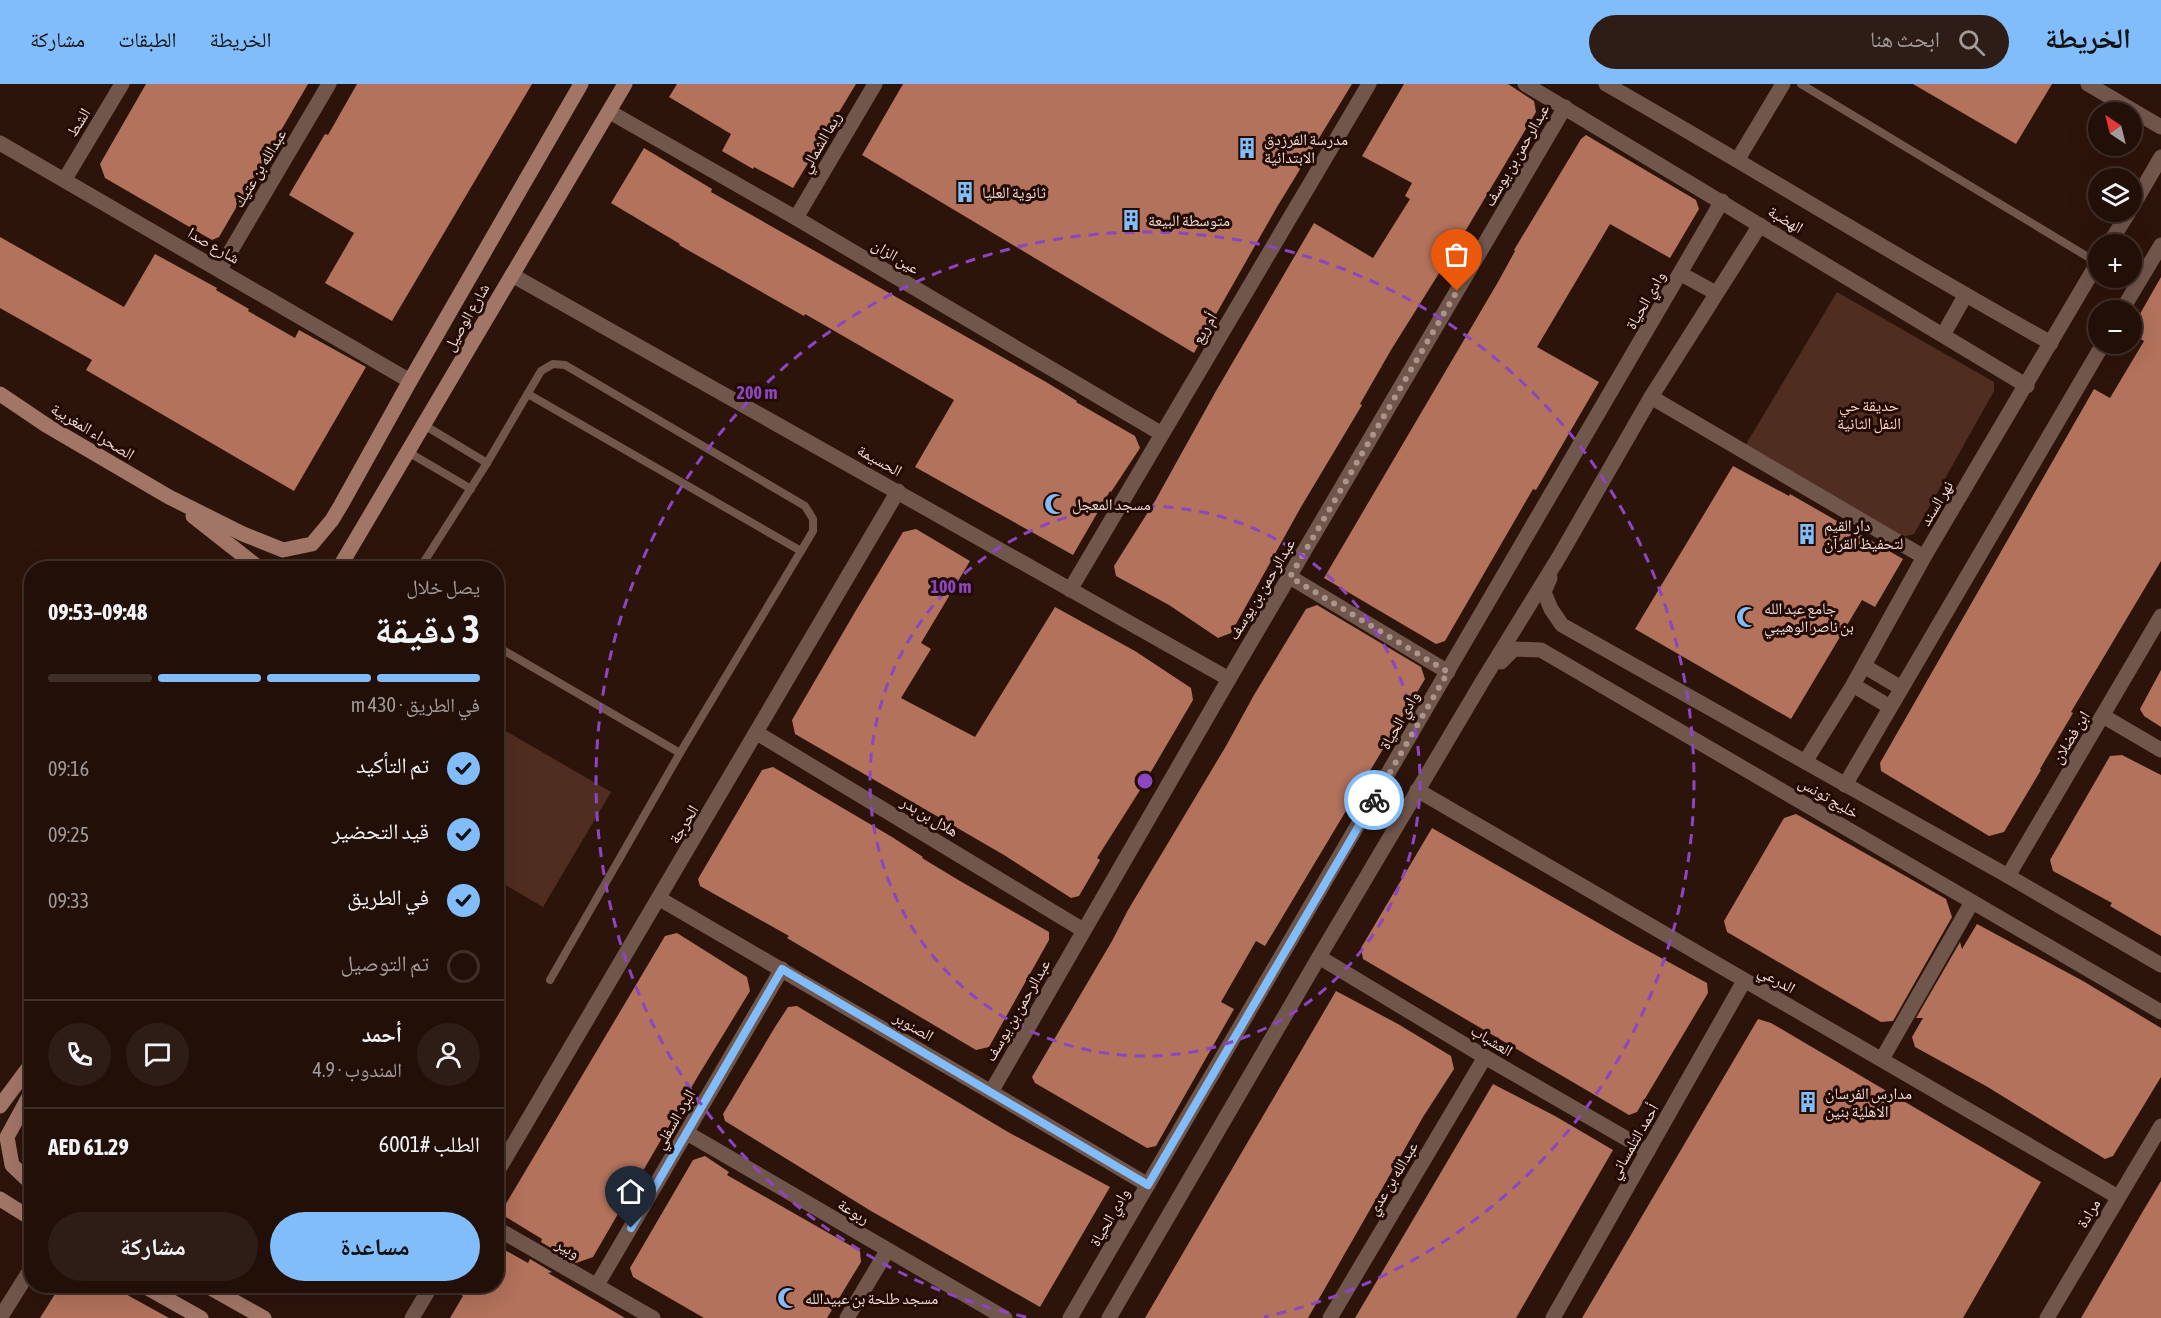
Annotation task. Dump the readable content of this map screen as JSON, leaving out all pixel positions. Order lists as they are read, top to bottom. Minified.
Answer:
{"streets":{"street":["الشط","ريما الشمالي","عبدالرحمن بن يوسف","عبدالله بن عتيك","الهضبة","شارع صدا","عين الزان","وادي الحياة","شارع الوصيل","أم ريع","الصحراء المغربية","الحسيمة","نهر السند","ابن فضلان","خليج تونس","هلال بن بدر","الحرجة","الدرعي","الصنوبر","العشباب","البرد السفلي","أحمد التلمساني","عبدالله بن عدي","ربوعة","مرادة","وبير"]},"crossings":[["الشط","شارع صدا"],["ريما الشمالي","عين الزان"],["عبدالرحمن بن يوسف","الهضبة"],["عبدالرحمن بن يوسف","الحسيمة"],["عبدالرحمن بن يوسف","هلال بن بدر"],["عبدالرحمن بن يوسف","الصنوبر"],["عبدالله بن عتيك","شارع صدا"],["الهضبة","وادي الحياة"],["الهضبة","نهر السند"],["شارع صدا","شارع الوصيل"],["عين الزان","شارع الوصيل"],["عين الزان","أم ريع"],["وادي الحياة","الصنوبر"],["شارع الوصيل","الصحراء المغربية"],["شارع الوصيل","الحسيمة"],["أم ريع","الحسيمة"],["الحسيمة","الحرجة"],["نهر السند","خليج تونس"],["ابن فضلان","خليج تونس"],["هلال بن بدر","الحرجة"],["الحرجة","الصنوبر"],["الدرعي","أحمد التلمساني"],["الدرعي","مرادة"],["الصنوبر","البرد السفلي"],["العشباب","أحمد التلمساني"],["العشباب","عبدالله بن عدي"],["البرد السفلي","ربوعة"],["البرد السفلي","وبير"]],"parks":["حديقة حي النفل الثانية"],"places":{"building":["مدرسة الفرزدق الابتدائية","ثانوية العليا","متوسطة البيعة","دار القيم لتحفيظ القرآن","مدارس الفرسان الاهلية بنين"],"mosque":["مسجد المعجل","جامع عبد الله بن ناصر الوهيبي","مسجد طلحة بن عبيدالله"]},"north":"top left","page":{"header":"الخريطة","search":"ابحث هنا","nav":["الخريطة","الطبقات","مشاركة"],"map_buttons":["+","−"],"heading":["3 دقيقة","يصل خلال","09:48–09:53"],"panel":["أحمد","المندوب · 4.9","الطلب #6001","AED 61.29"],"bar":"في الطريق · 430 m","list":[["تم التأكيد","09:16"],["قيد التحضير","09:25"],["في الطريق","09:33"],"تم التوصيل"],"buttons":["مساعدة","مشاركة"]},"rings":["200 m","100 m"]}
